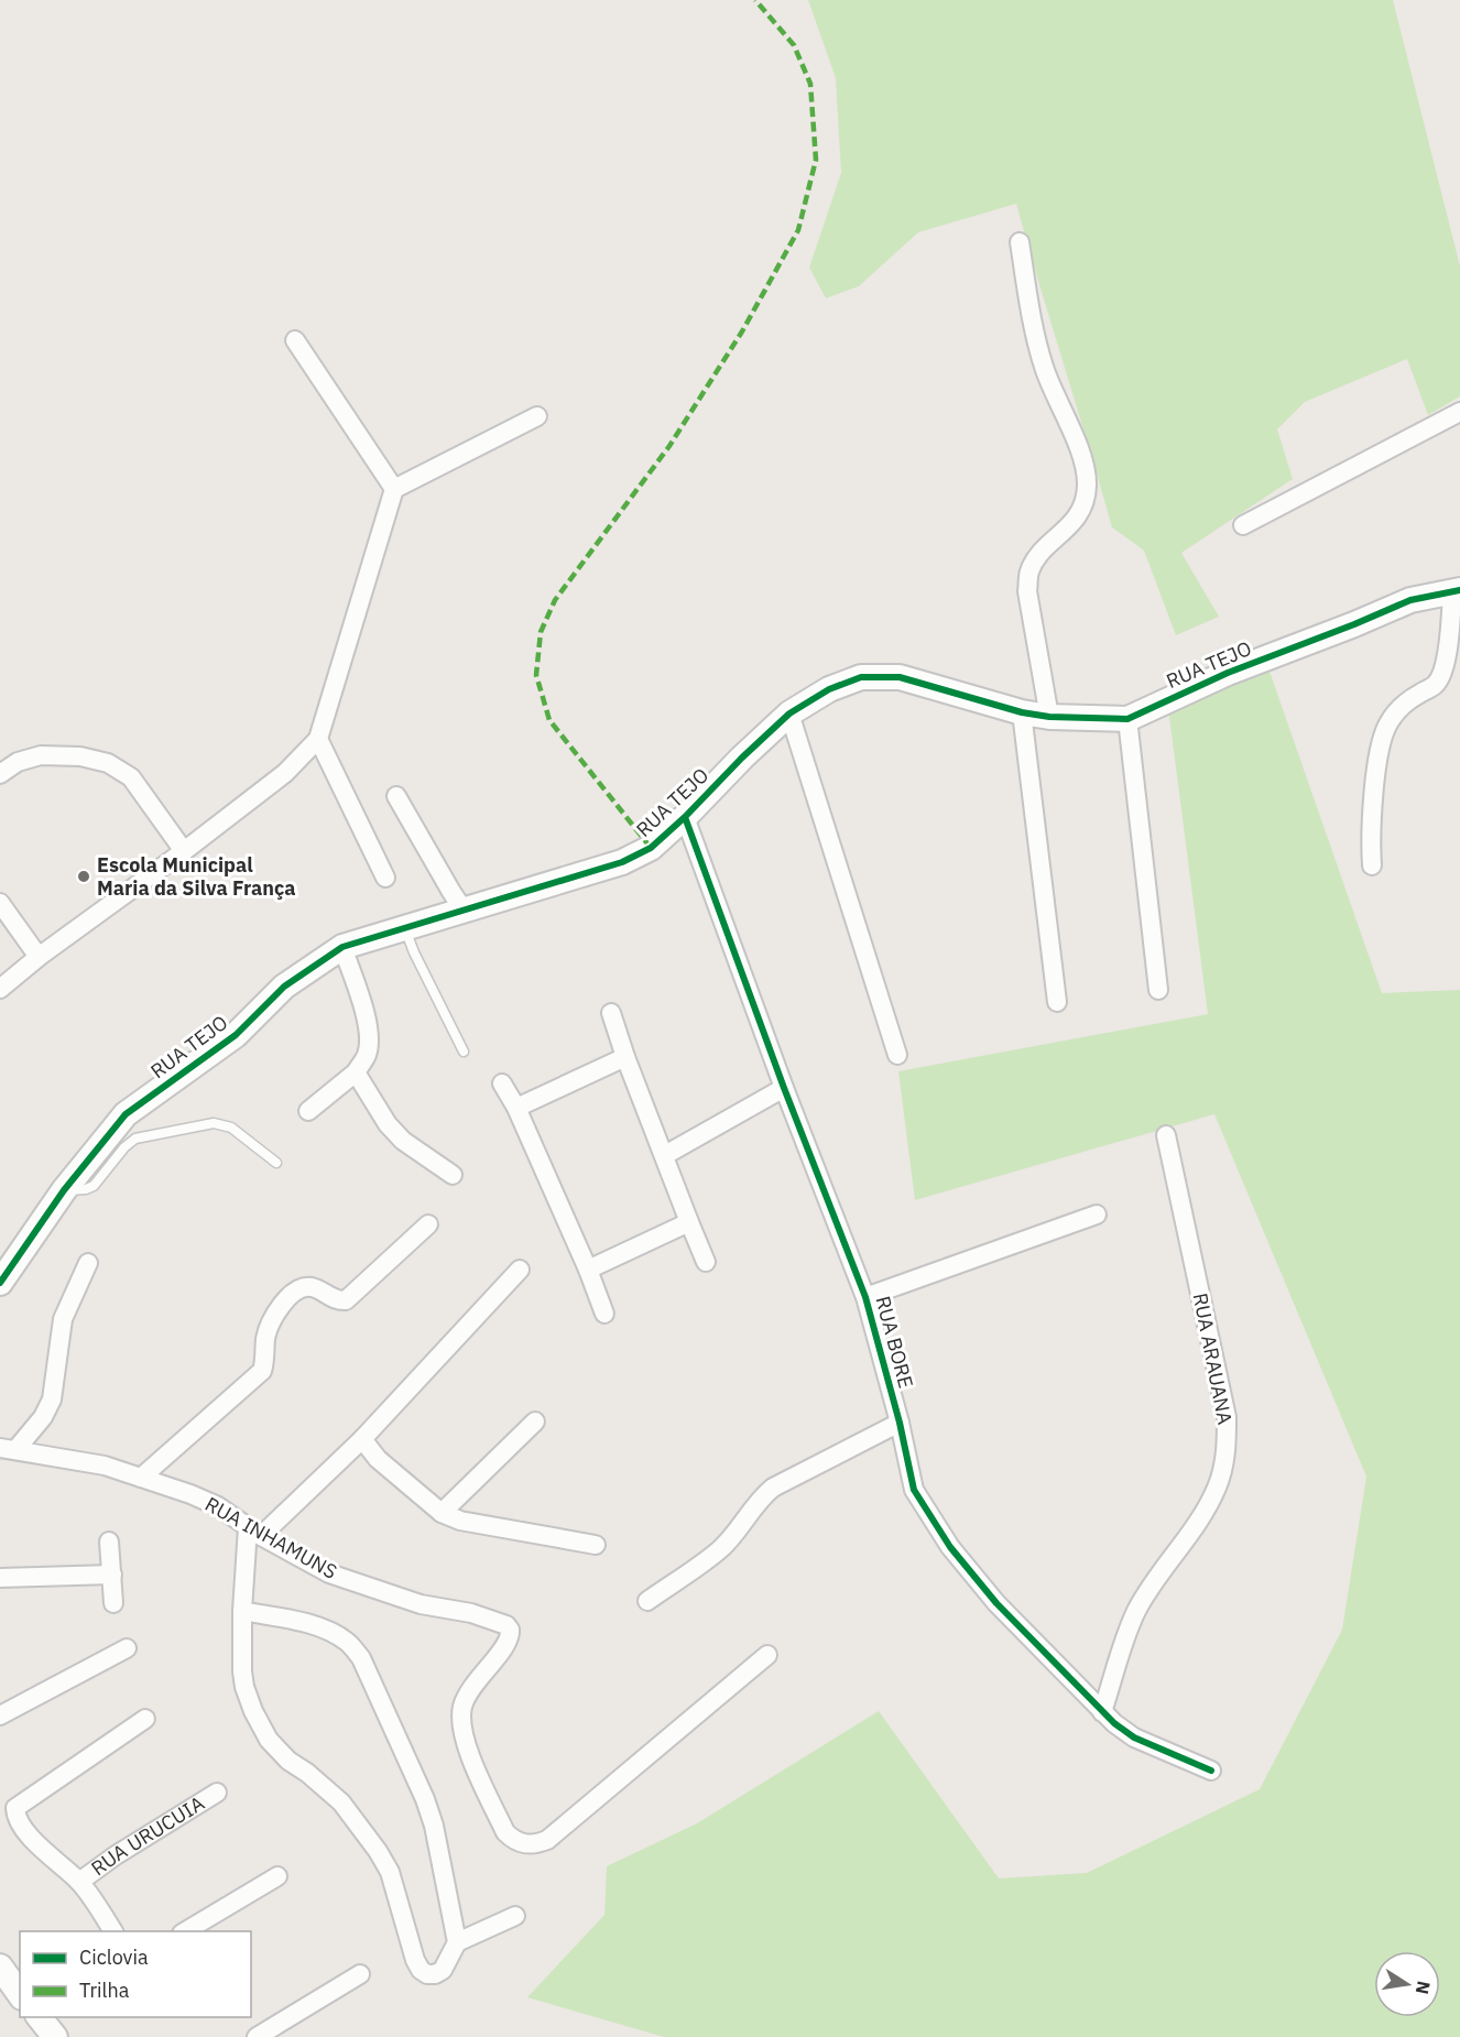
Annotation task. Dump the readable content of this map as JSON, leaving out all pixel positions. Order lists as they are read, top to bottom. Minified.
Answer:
{"streets":{"street":["RUA TEJO","RUA BORE","RUA ARAUANA","RUA INHAMUNS","RUA URUCUIA"]},"crossings":[["RUA TEJO","RUA BORE"],["RUA BORE","RUA ARAUANA"]],"places":["Escola Municipal Maria da Silva França"],"legend":["Ciclovia","Trilha"],"north":"right"}
